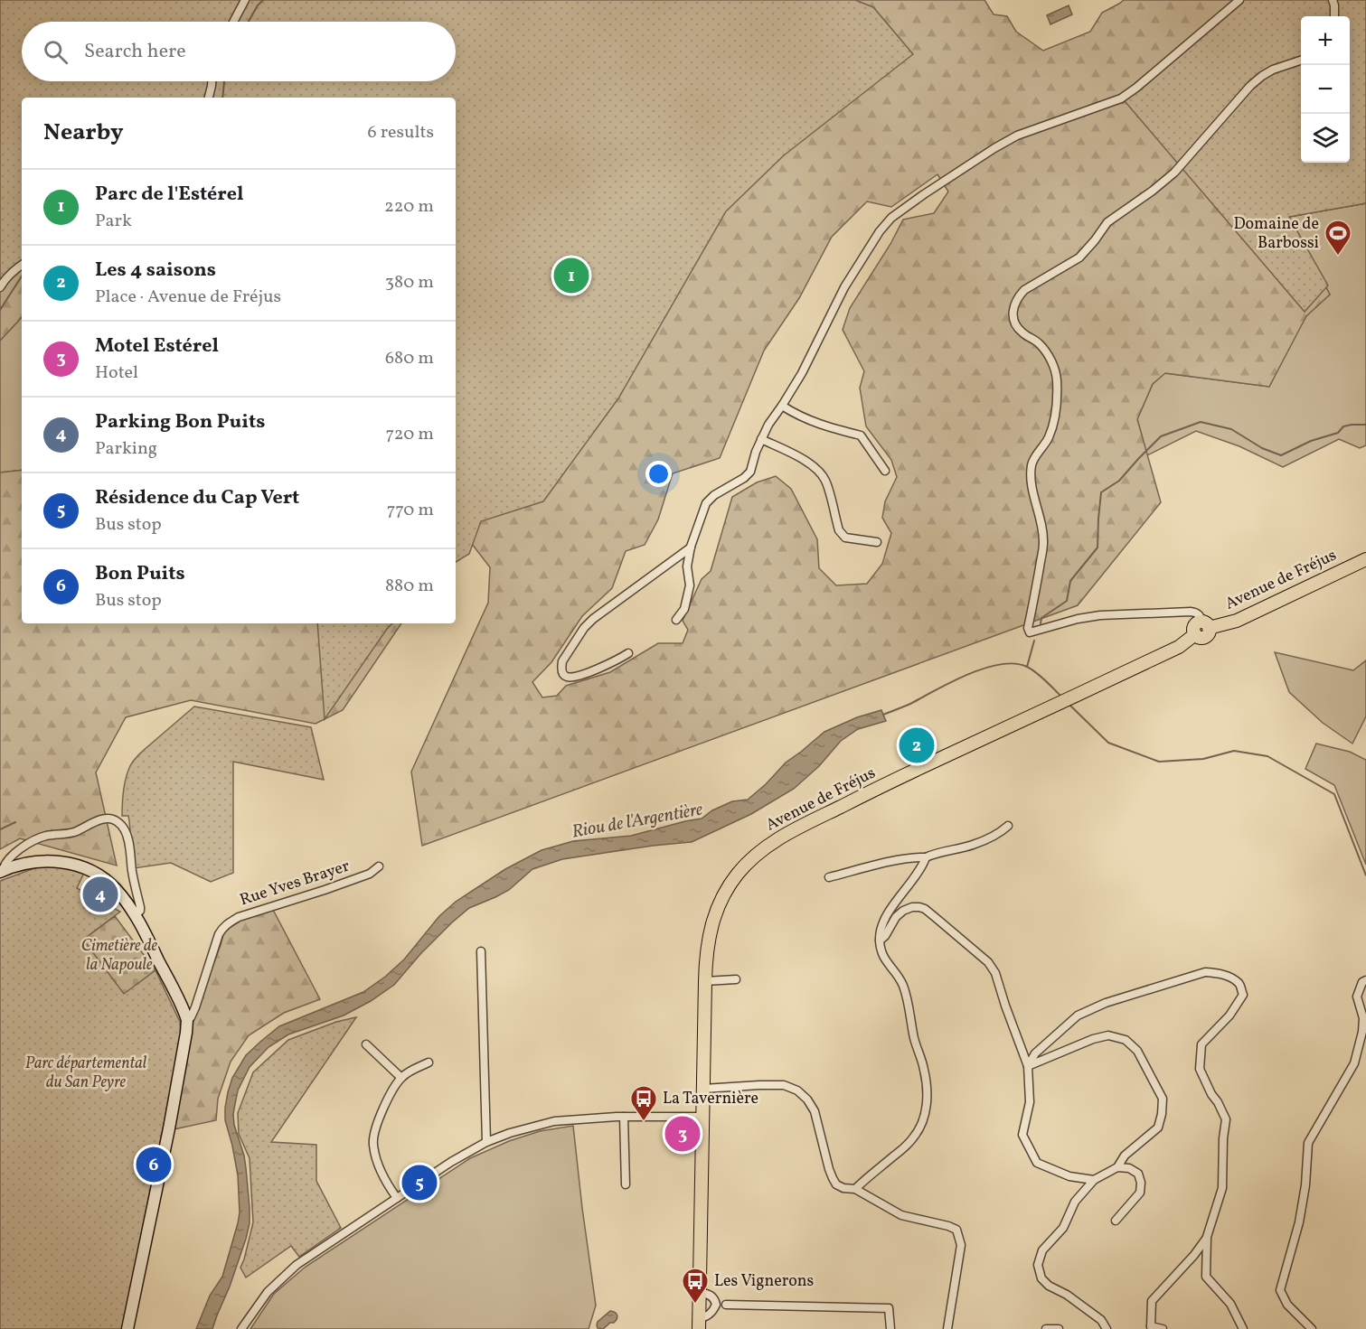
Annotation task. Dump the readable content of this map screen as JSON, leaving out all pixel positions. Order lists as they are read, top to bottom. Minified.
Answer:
{"streets":{"main road":["Avenue de Fréjus"],"street":["Rue Yves Brayer"]},"water":["Riou de l'Argentière"],"parks":["Cimetière de la Napoule","Parc départemental du San Peyre"],"places":{"sports":["Domaine de Barbossi"],"bus stop":["La Tavernière","Les Vignerons"]},"page":{"map_buttons":["+","−"],"search":"Search here","heading":["Nearby","6 results"],"list":[{"mark":"1","name":"Parc de l'Estérel","note":"Park","value":"220 m"},{"mark":"2","name":"Les 4 saisons","note":"Place · Avenue de Fréjus","value":"380 m"},{"mark":"3","name":"Motel Estérel","note":"Hotel","value":"680 m"},{"mark":"4","name":"Parking Bon Puits","note":"Parking","value":"720 m"},{"mark":"5","name":"Résidence du Cap Vert","note":"Bus stop","value":"770 m"},{"mark":"6","name":"Bon Puits","note":"Bus stop","value":"880 m"}],"pins":["1","2","4","3","6","5"]}}
